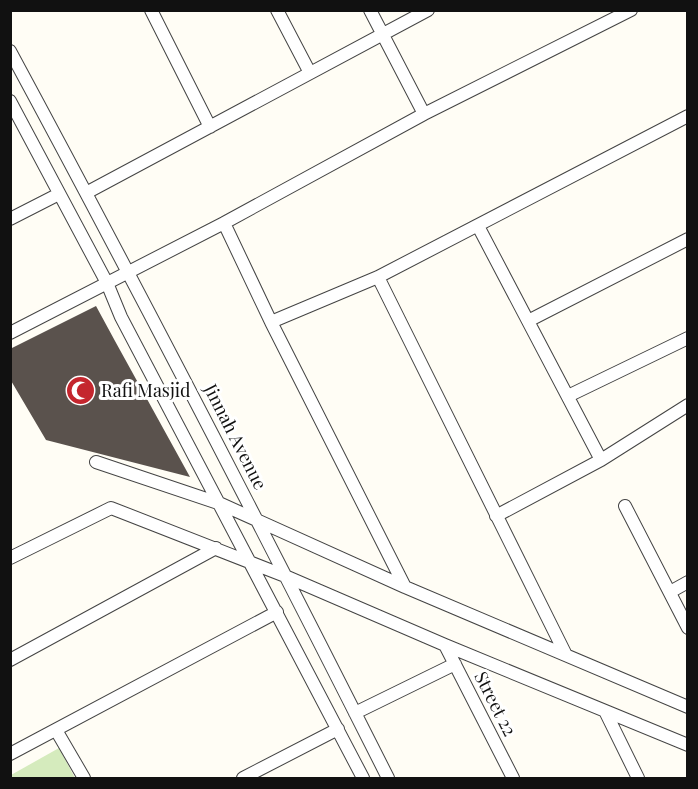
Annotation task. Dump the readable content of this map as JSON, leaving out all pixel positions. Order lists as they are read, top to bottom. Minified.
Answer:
{"streets":{"street":["Jinnah Avenue","Street 22"]},"places":{"mosque":["Rafi Masjid"]}}
